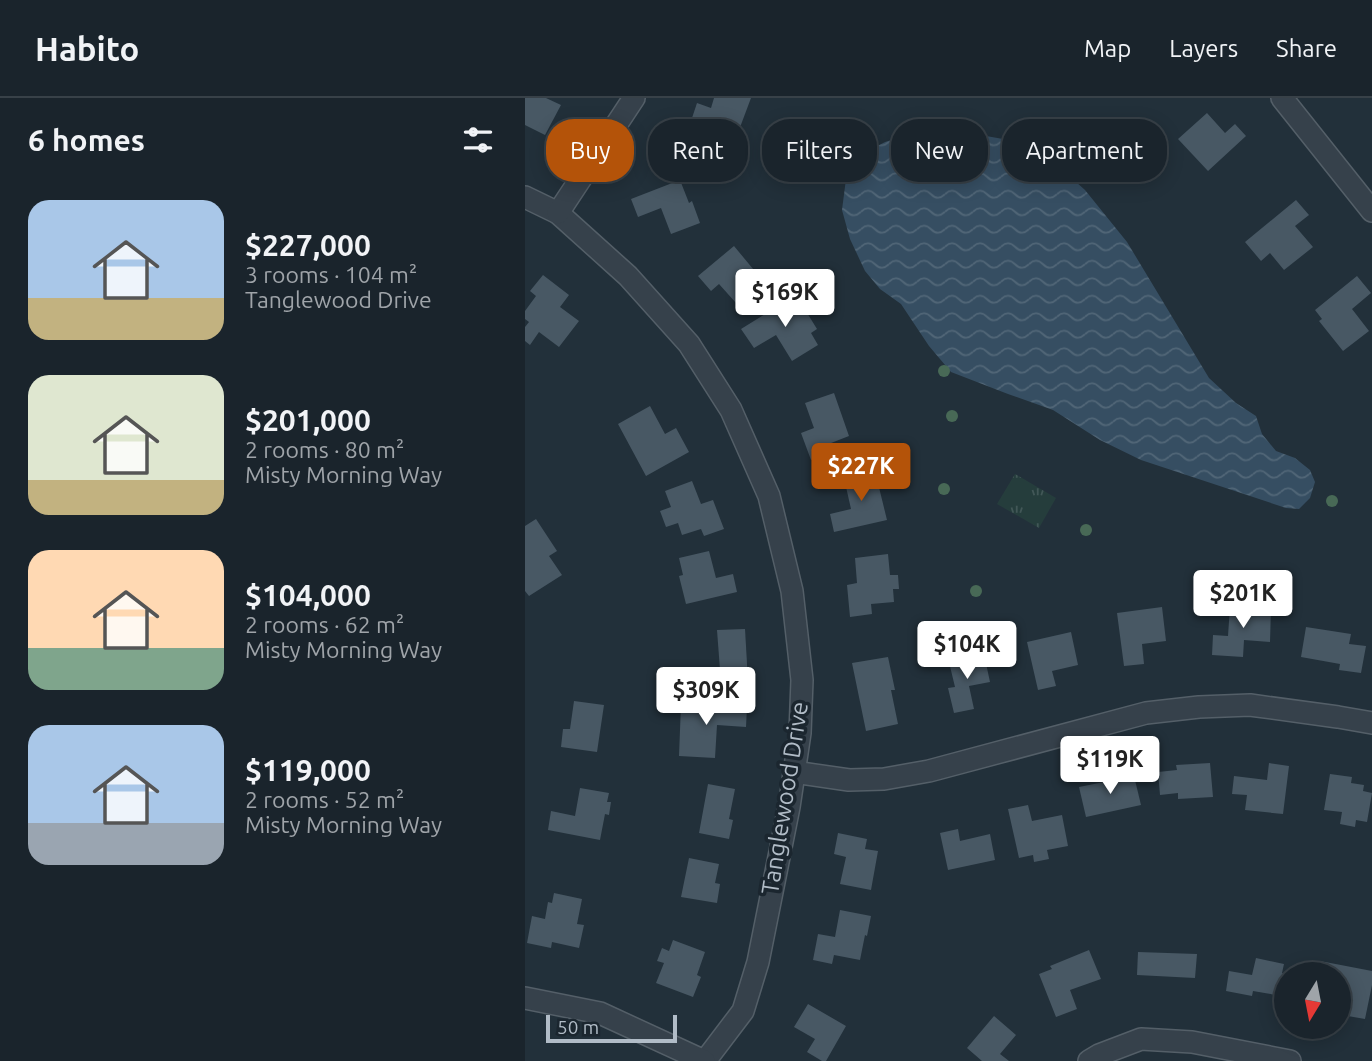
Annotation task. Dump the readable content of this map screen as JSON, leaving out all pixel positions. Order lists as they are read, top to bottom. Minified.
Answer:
{"streets":{"street":["Tanglewood Drive"]},"scale_bar":"50 m","north":"bottom","page":{"header":"Habito","nav":["Map","Layers","Share"],"heading":"6 homes","chip":["Buy","Rent","Filters","New","Apartment"],"list":[{"name":"$227,000","note":"3 rooms · 104 m² · Tanglewood Drive"},{"name":"$201,000","note":"2 rooms · 80 m² · Misty Morning Way"},{"name":"$104,000","note":"2 rooms · 62 m² · Misty Morning Way"},{"name":"$119,000","note":"2 rooms · 52 m² · Misty Morning Way"}],"price":["$169K","$227K","$201K","$104K","$309K","$119K"],"scale":"50 m"}}
